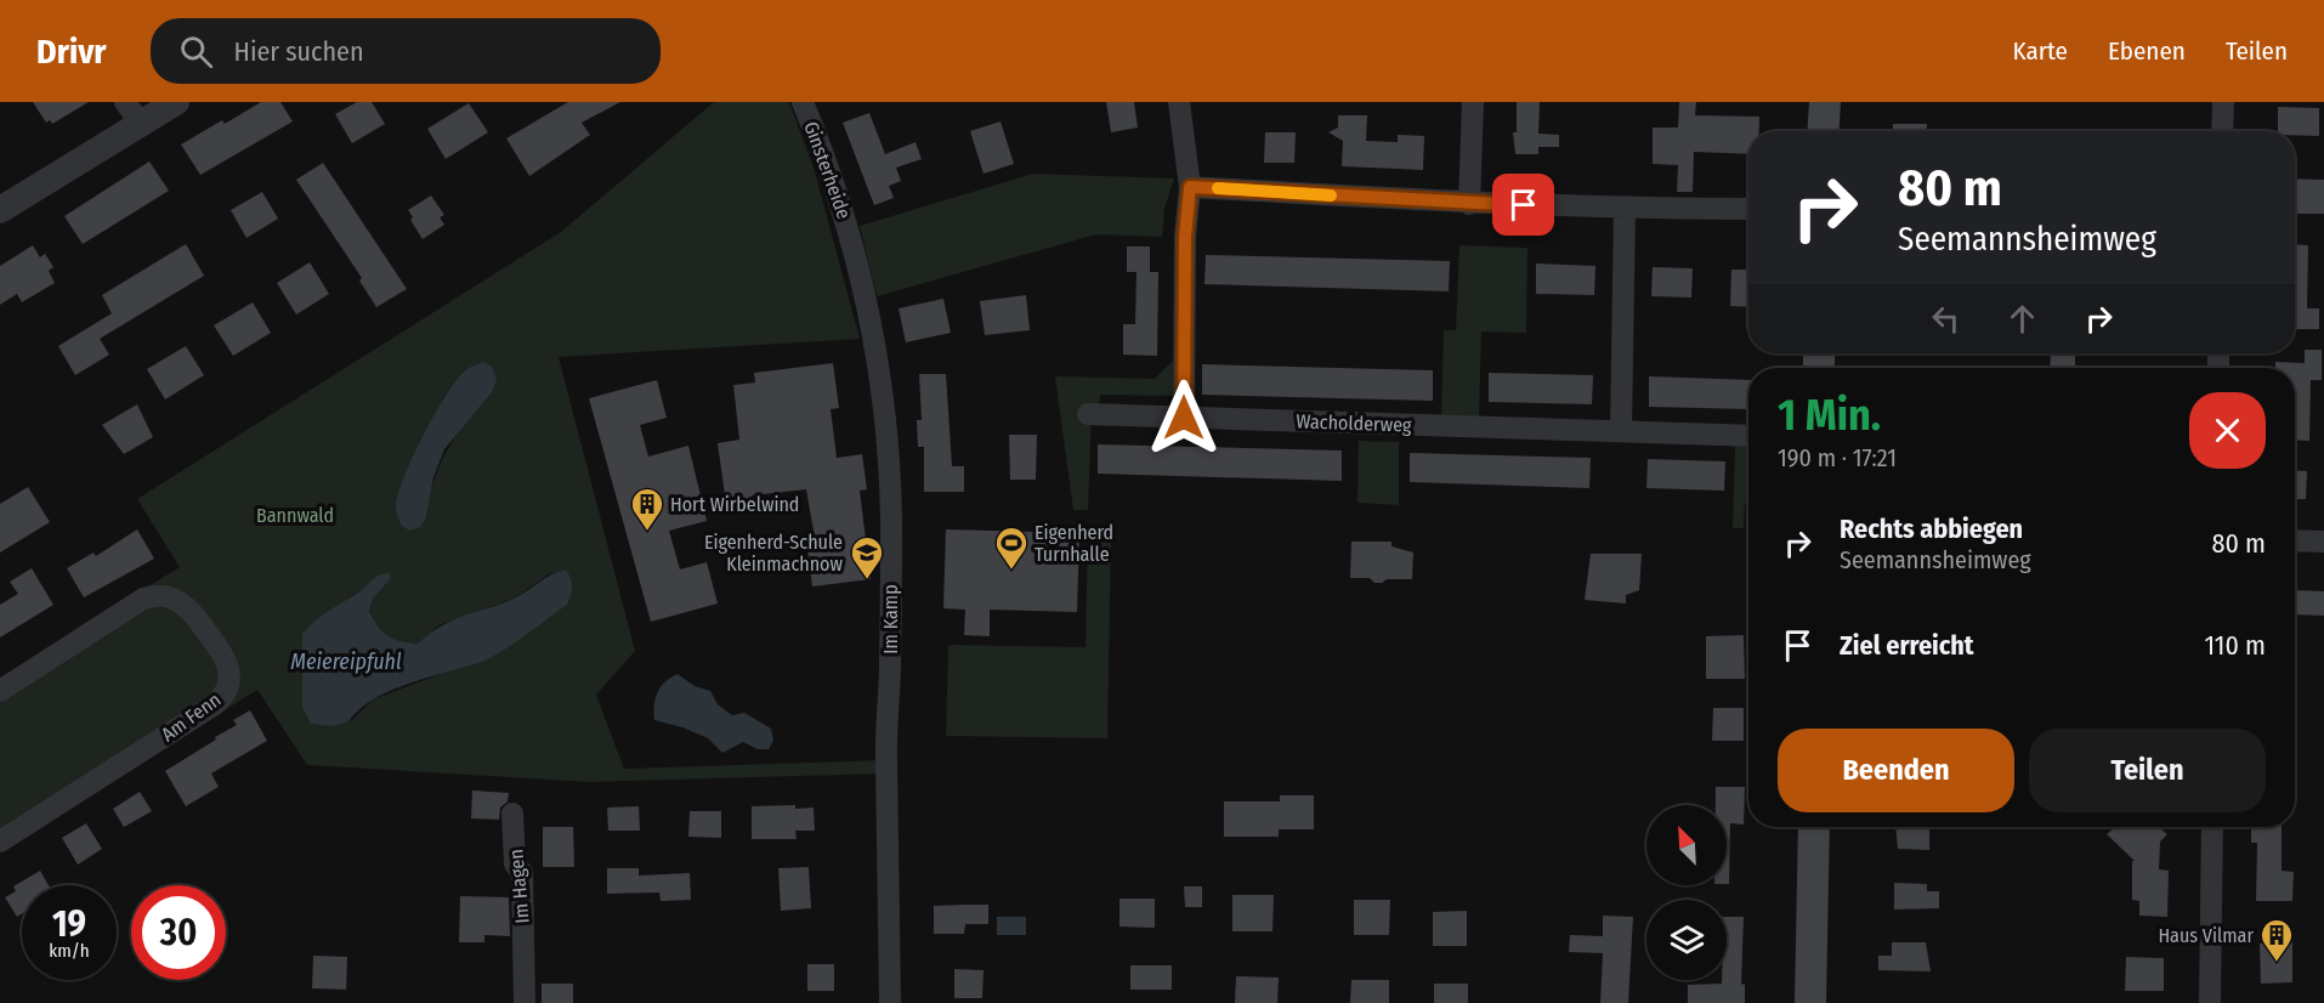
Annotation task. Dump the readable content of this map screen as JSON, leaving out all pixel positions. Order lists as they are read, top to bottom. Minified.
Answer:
{"streets":{"street":["Ginsterheide","Wacholderweg","Im Kamp","Am Fenn","Im Hagen"]},"crossings":[["Ginsterheide","Im Kamp"]],"water":["Meiereipfuhl"],"parks":["Bannwald"],"places":{"building":["Hort Wirbelwind","Haus Vilmar"],"sports":["Eigenherd Turnhalle"],"school or university":["Eigenherd-Schule Kleinmachnow"]},"north":"top left","page":{"header":"Drivr","search":"Hier suchen","nav":["Karte","Ebenen","Teilen"],"turn":["80 m","Seemannsheimweg"],"heading":["1 Min.","190 m · 17:21"],"list":[{"name":"Rechts abbiegen","note":"Seemannsheimweg","value":"80 m"},{"name":"Ziel erreicht","value":"110 m"}],"buttons":["Beenden","Teilen"],"speed":"19 km/h","limit":"30"}}
